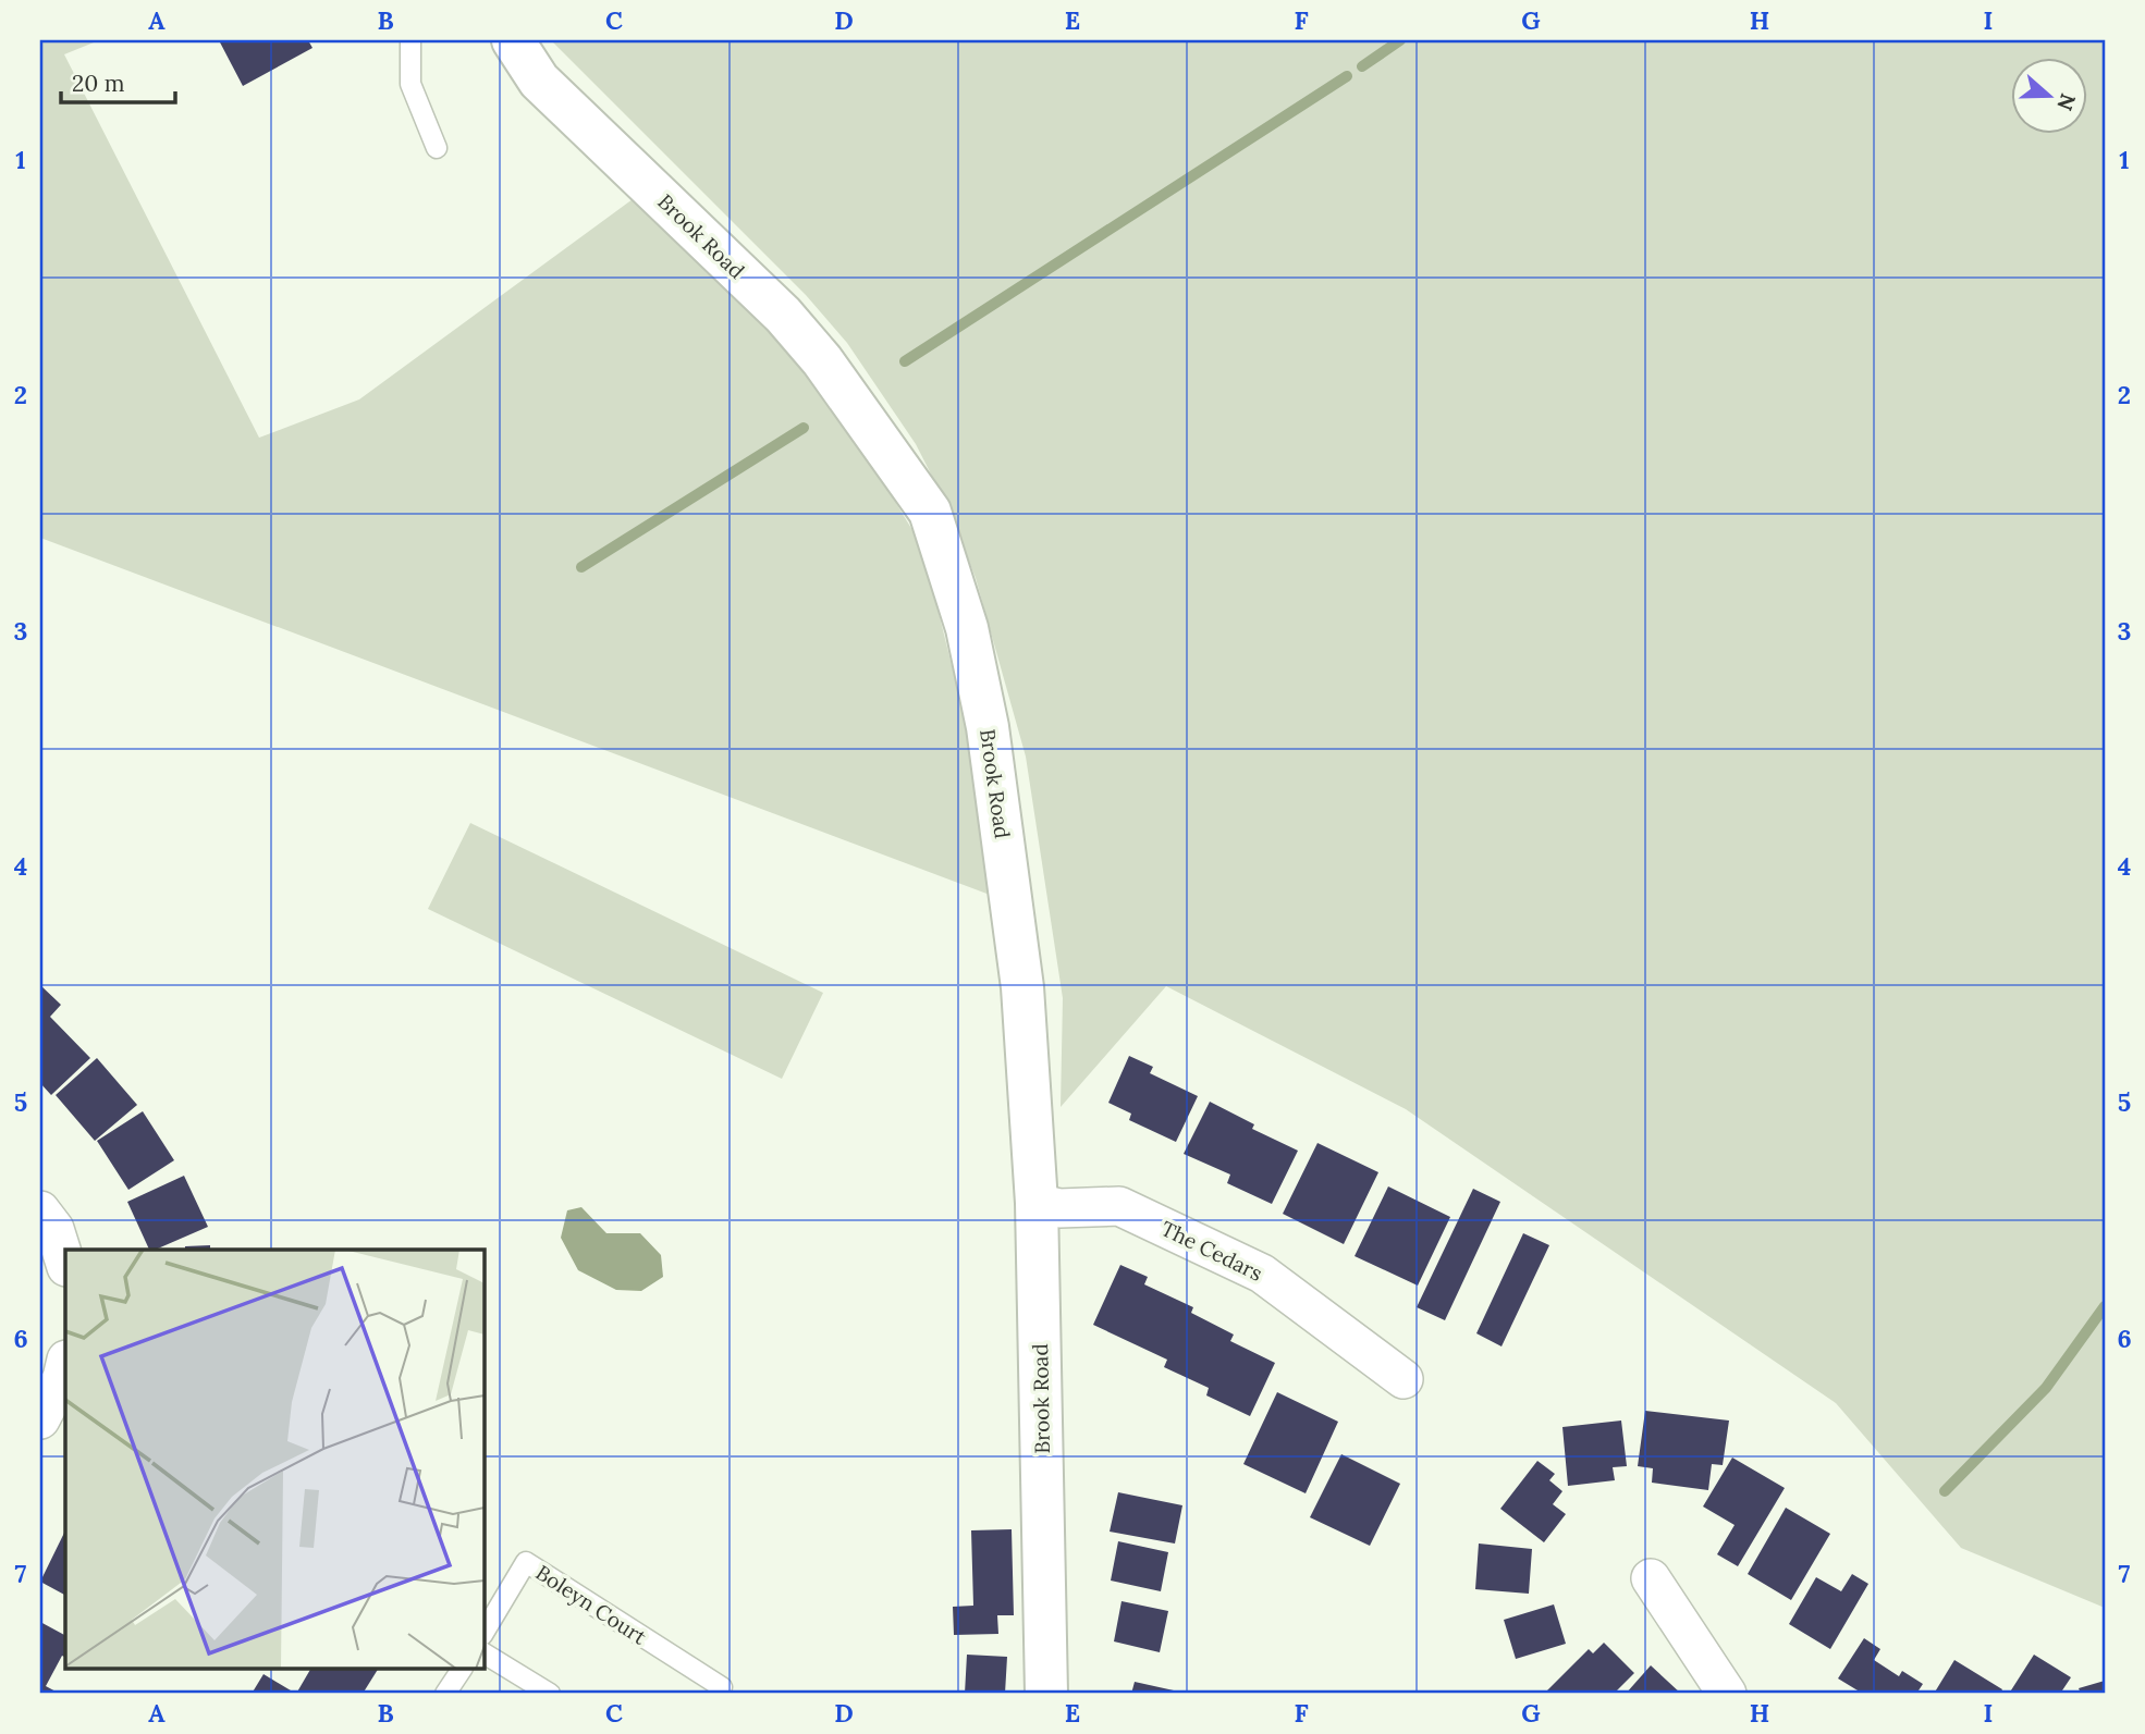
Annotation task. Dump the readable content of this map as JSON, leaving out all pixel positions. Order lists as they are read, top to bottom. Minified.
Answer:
{"streets":{"street":["Brook Road","The Cedars"],"lane":["Boleyn Court"]},"crossings":[["Brook Road","The Cedars"]],"scale_bar":"20 m","north":"right","grid":{"columns":["A","B","C","D","E","F","G","H","I"],"rows":["1","2","3","4","5","6","7"]}}
